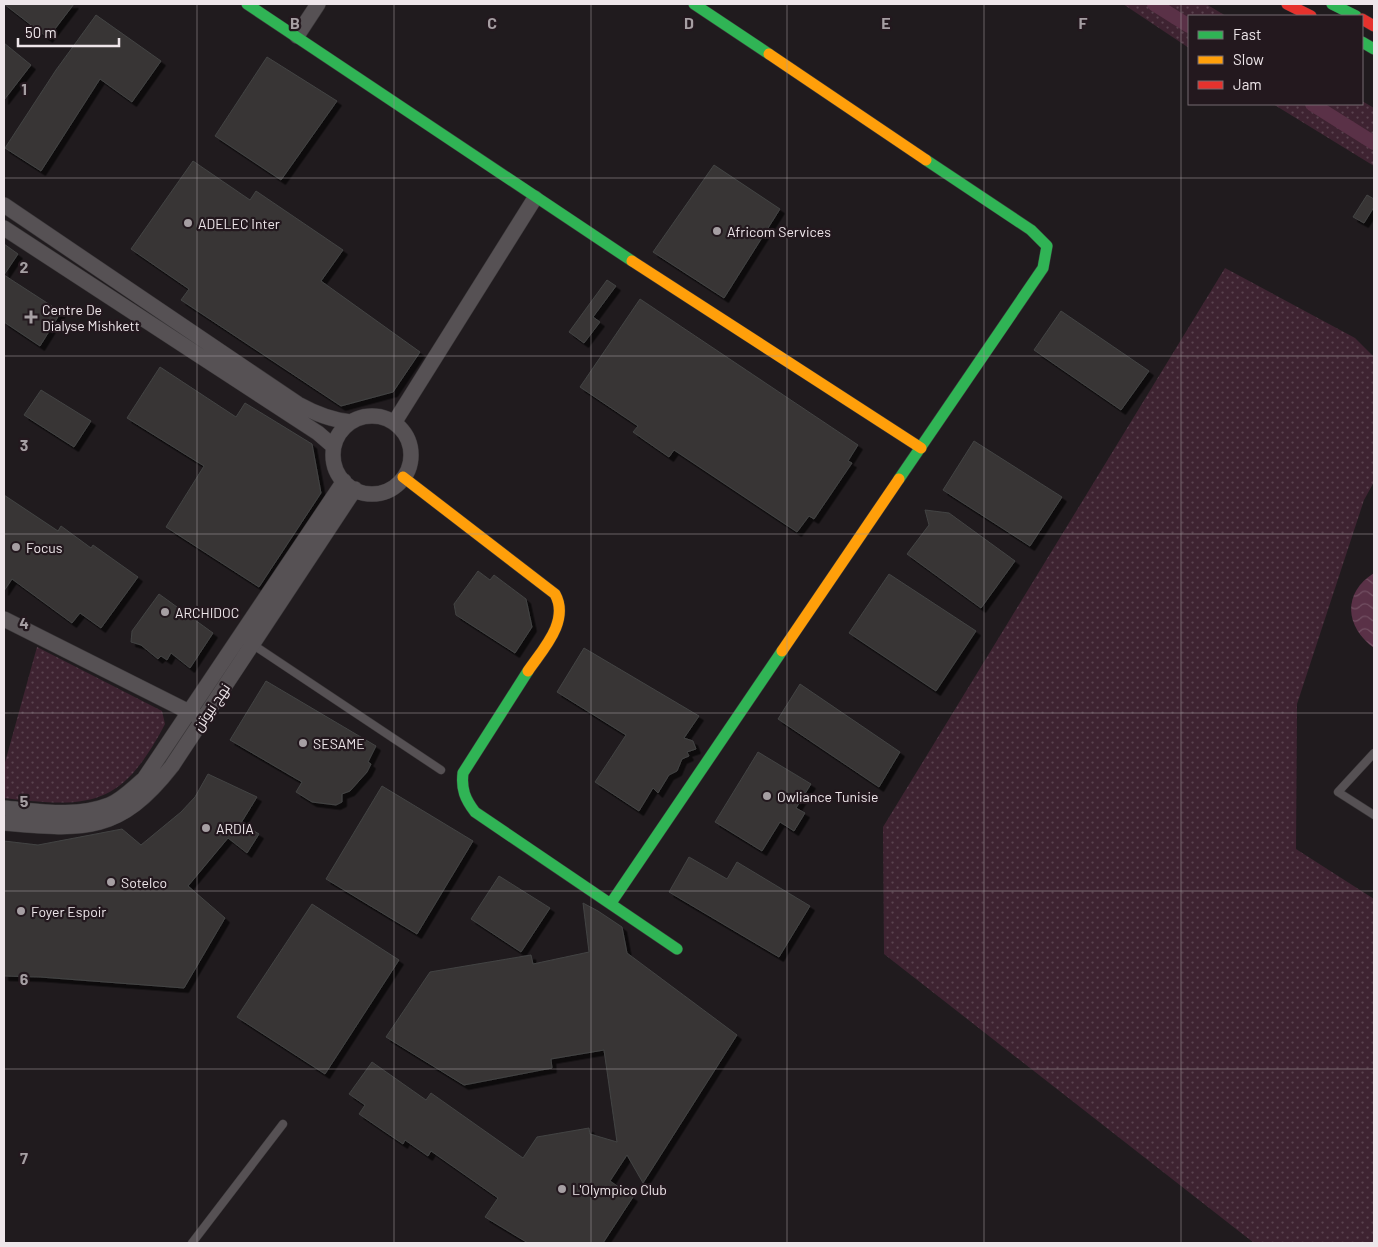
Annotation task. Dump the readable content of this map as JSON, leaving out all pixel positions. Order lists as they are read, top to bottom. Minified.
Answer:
{"streets":{"street":["نهج نيوتن"]},"places":{"other":["ADELEC Inter","Africom Services","Focus","ARCHIDOC","SESAME","Owliance Tunisie","ARDIA","Sotelco","Foyer Espoir","L'Olympico Club"],"health":["Centre De Dialyse Mishkett"]},"legend":["Fast","Slow","Jam"],"scale_bar":"50 m","grid":{"columns":["B","C","D","E","F"],"rows":["1","2","3","4","5","6","7"]}}
